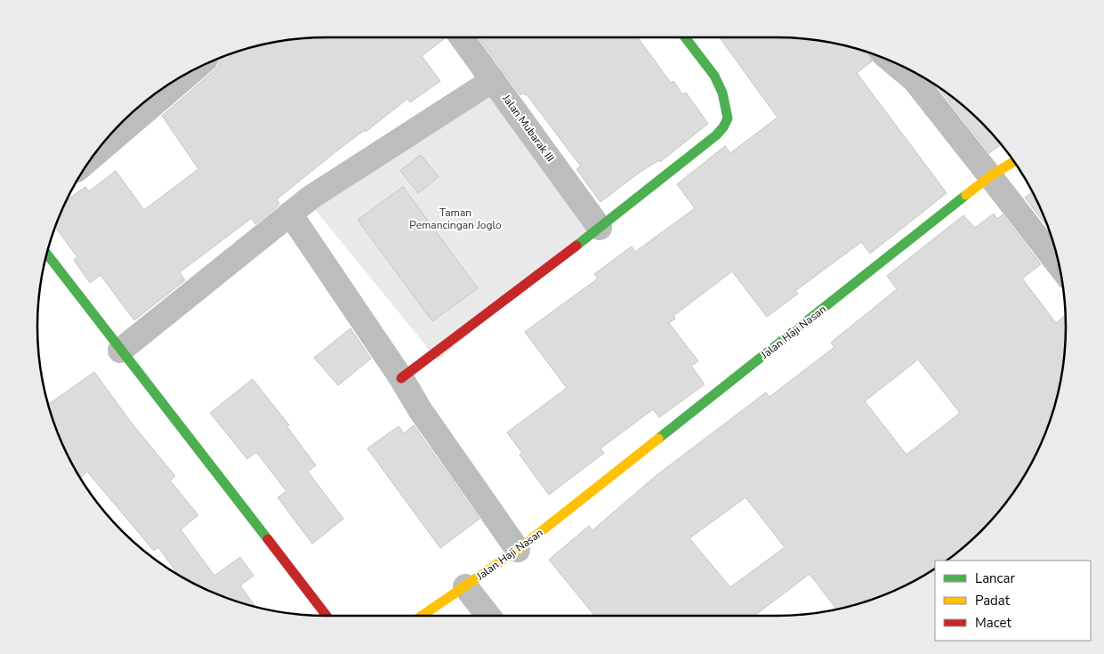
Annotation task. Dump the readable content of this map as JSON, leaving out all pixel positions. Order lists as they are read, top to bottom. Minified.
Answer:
{"streets":{"street":["Jalan Mubarak III","Jalan Haji Nasan"]},"parks":["Taman Pemancingan Joglo"],"legend":["Lancar","Padat","Macet"]}
